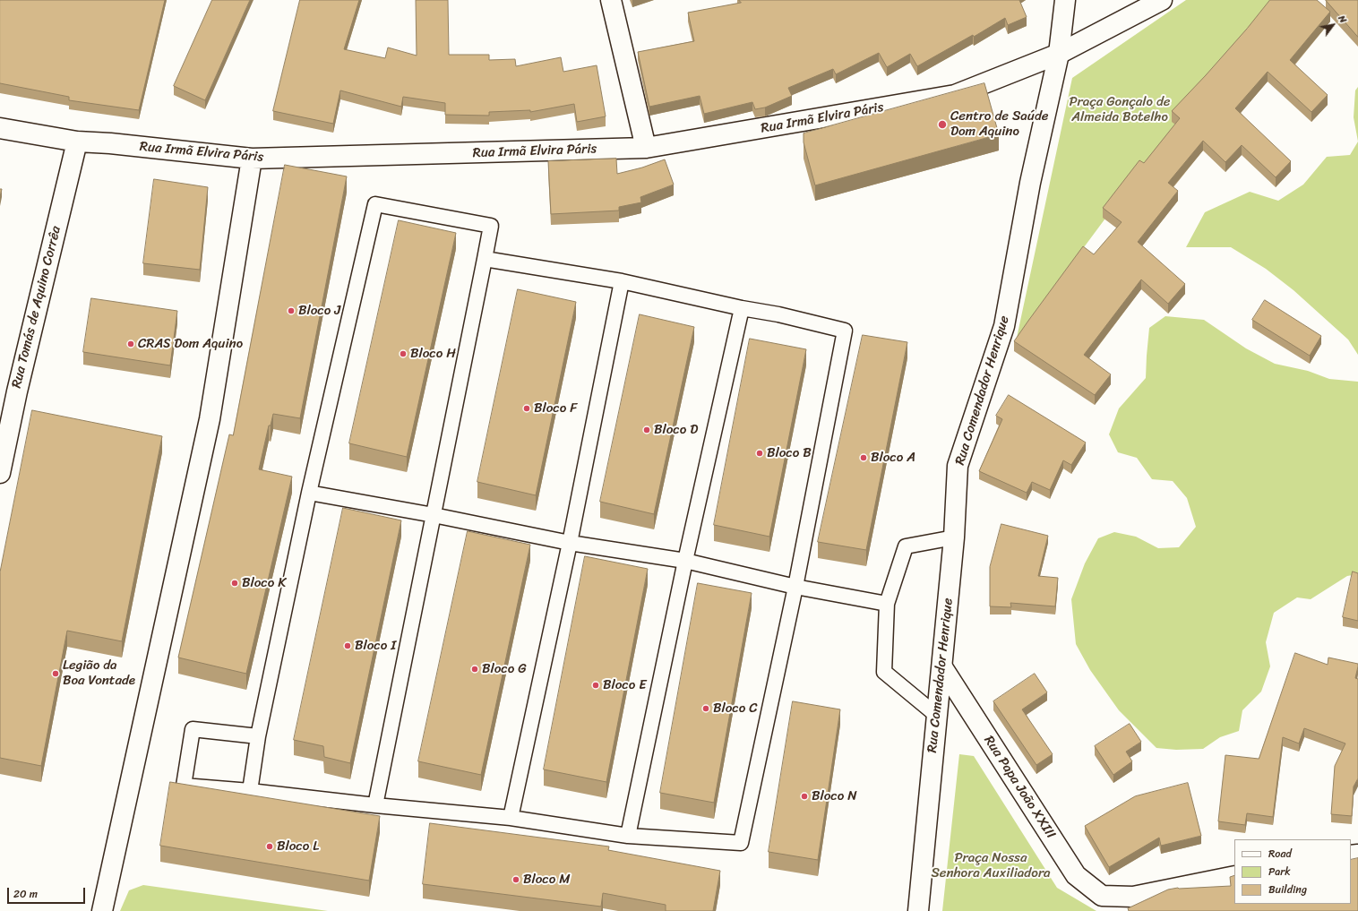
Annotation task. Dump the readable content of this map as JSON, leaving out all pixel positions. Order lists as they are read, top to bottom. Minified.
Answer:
{"streets":{"street":["Rua Irmã Elvira Páris","Rua Tomás de Aquino Corrêa","Rua Comendador Henrique","Rua Papa João XXIII"]},"crossings":[["Rua Irmã Elvira Páris","Rua Tomás de Aquino Corrêa"],["Rua Irmã Elvira Páris","Rua Comendador Henrique"],["Rua Comendador Henrique","Rua Papa João XXIII"]],"parks":["Praça Gonçalo de Almeida Botelho","Praça Nossa Senhora Auxiliadora"],"places":["Centro de Saúde Dom Aquino","Bloco J","CRAS Dom Aquino","Bloco H","Bloco F","Bloco D","Bloco B","Bloco A","Bloco K","Bloco I","Bloco G","Legião da Boa Vontade","Bloco E","Bloco C","Bloco N","Bloco L","Bloco M"],"legend":["Road","Park","Building"],"scale_bar":"20 m","north":"top right"}
